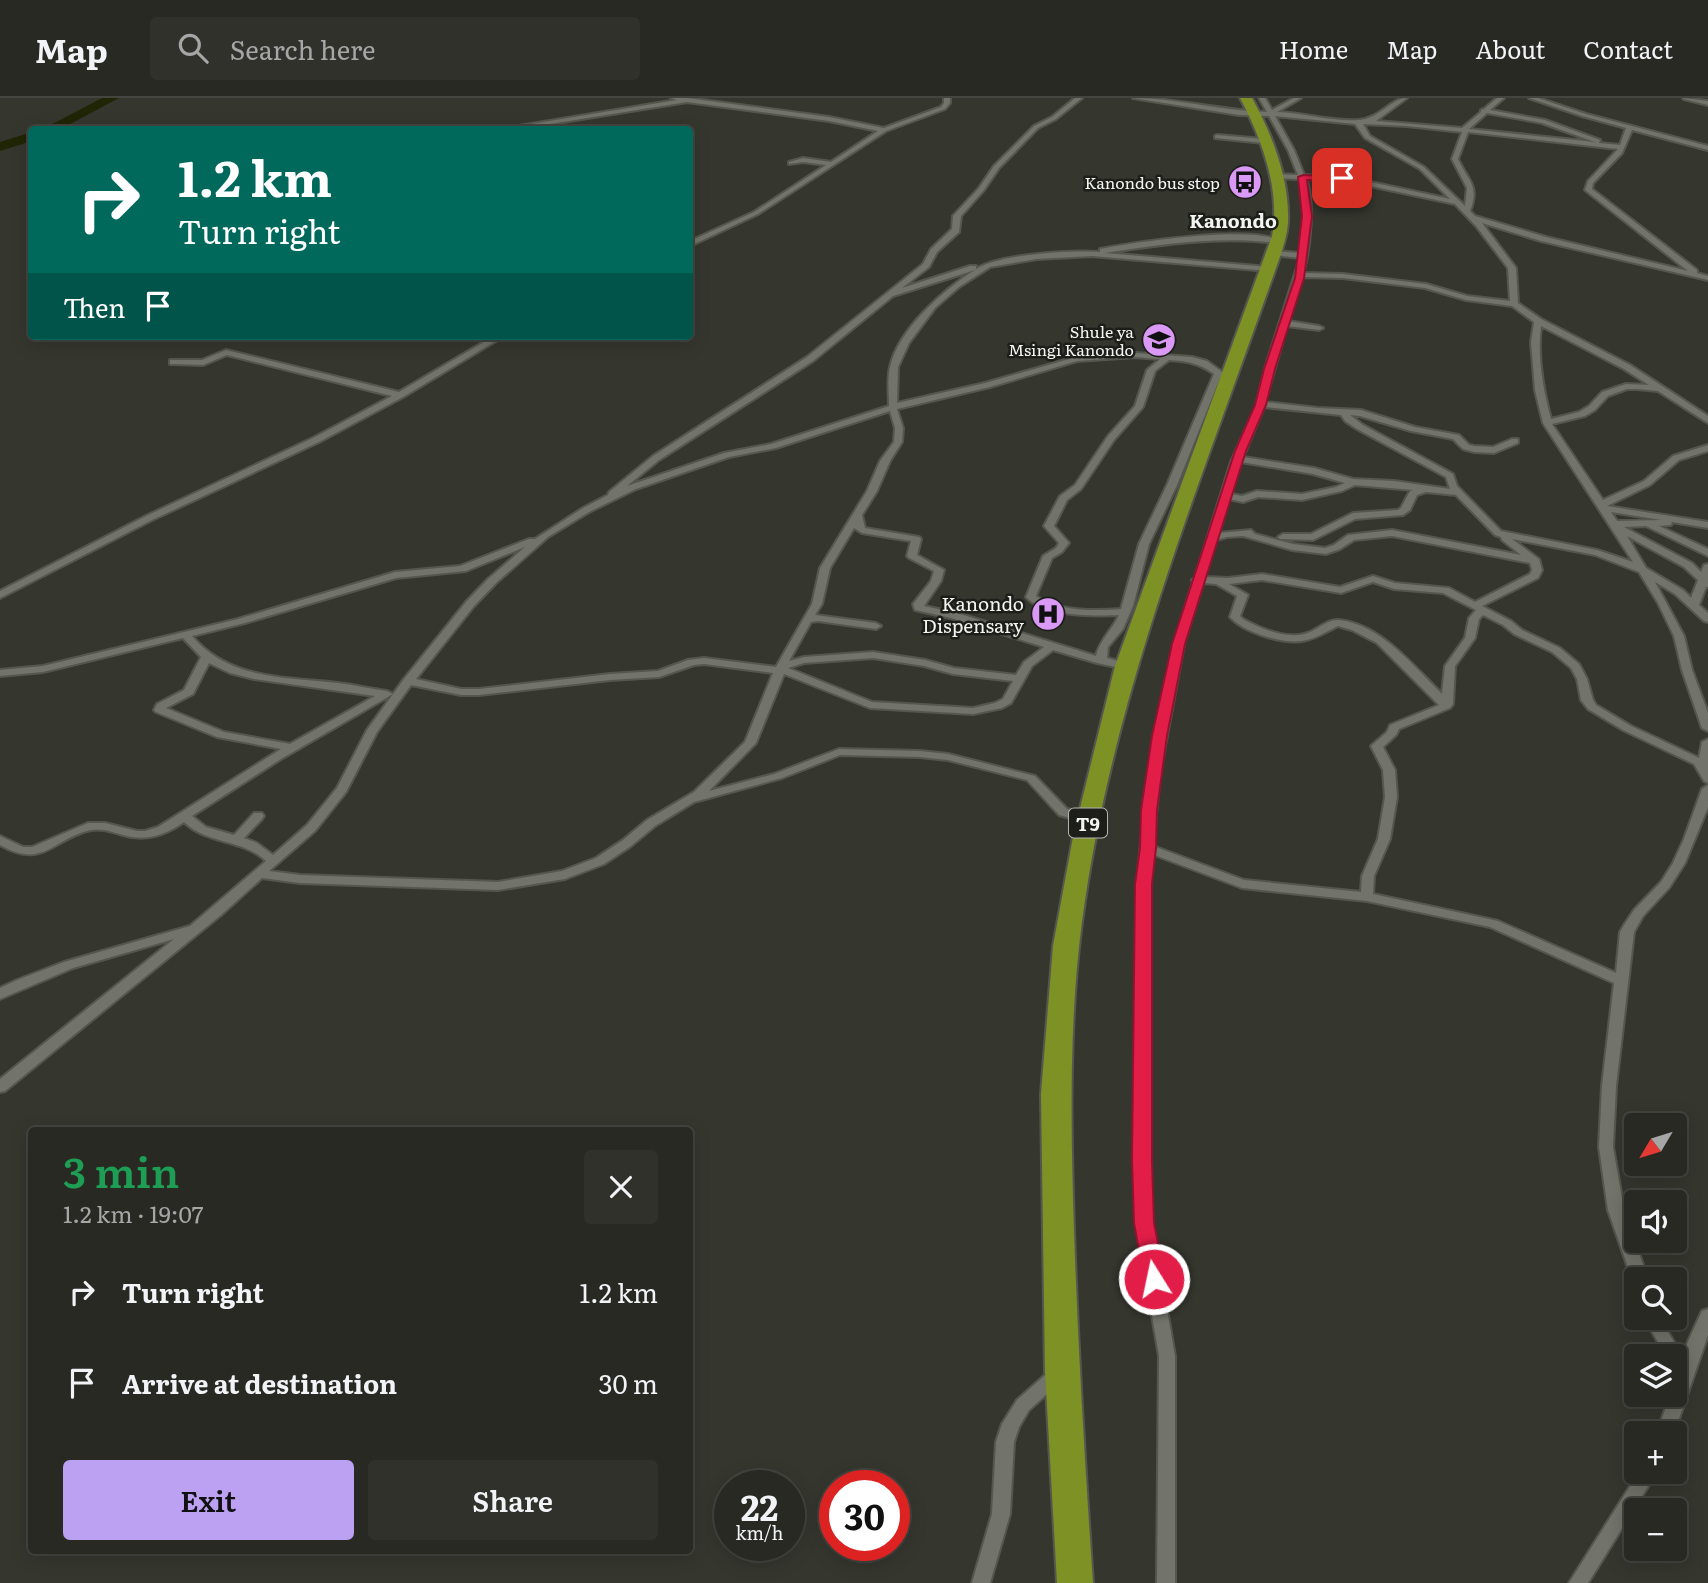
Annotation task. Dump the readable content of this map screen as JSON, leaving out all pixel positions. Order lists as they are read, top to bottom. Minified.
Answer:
{"streets":{"highway":["T9"]},"districts":["Kanondo"],"places":{"bus stop":["Kanondo bus stop"],"school or university":["Shule ya Msingi Kanondo"],"hospital":["Kanondo Dispensary"]},"north":"bottom left","page":{"header":"Map","search":"Search here","nav":["Home","Map","About","Contact"],"turn":["1.2 km","Turn right"],"then":"Then","map_buttons":["+","−"],"heading":["3 min","1.2 km · 19:07"],"list":[{"name":"Turn right","value":"1.2 km"},{"name":"Arrive at destination","value":"30 m"}],"buttons":["Exit","Share"],"speed":"22 km/h","limit":"30"}}
